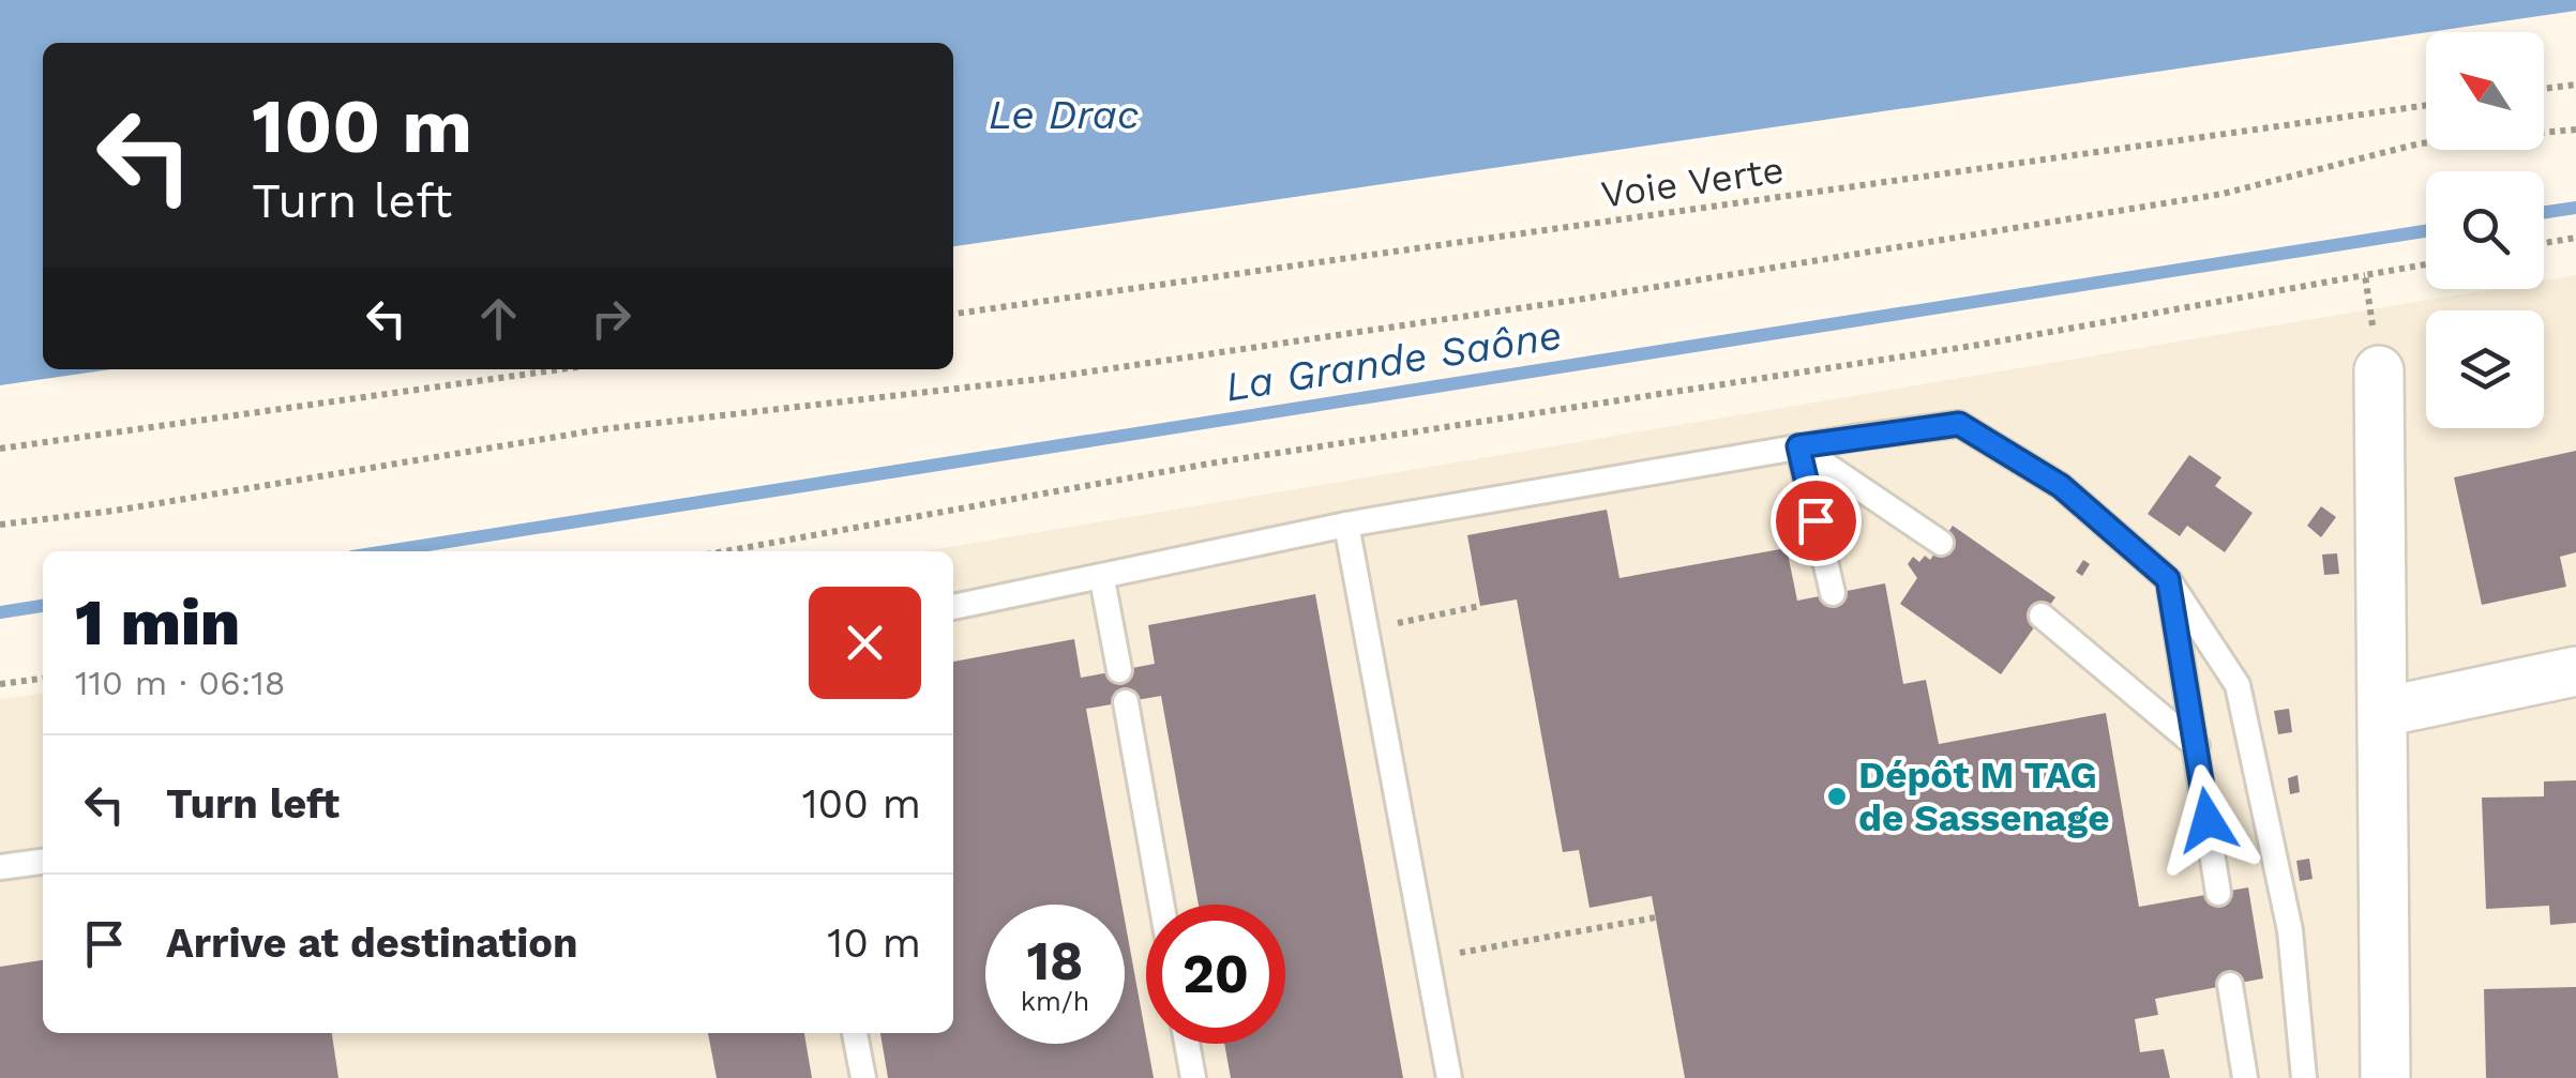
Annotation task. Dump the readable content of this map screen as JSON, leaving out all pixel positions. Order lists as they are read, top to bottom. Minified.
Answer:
{"streets":{"path":["Voie Verte"]},"water":["Le Drac","La Grande Saône"],"places":["Dépôt M TAG de Sassenage"],"north":"top left","page":{"turn":["100 m","Turn left"],"heading":["1 min","110 m · 06:18"],"list":[{"name":"Turn left","value":"100 m"},{"name":"Arrive at destination","value":"10 m"}],"speed":"18 km/h","limit":"20"}}
